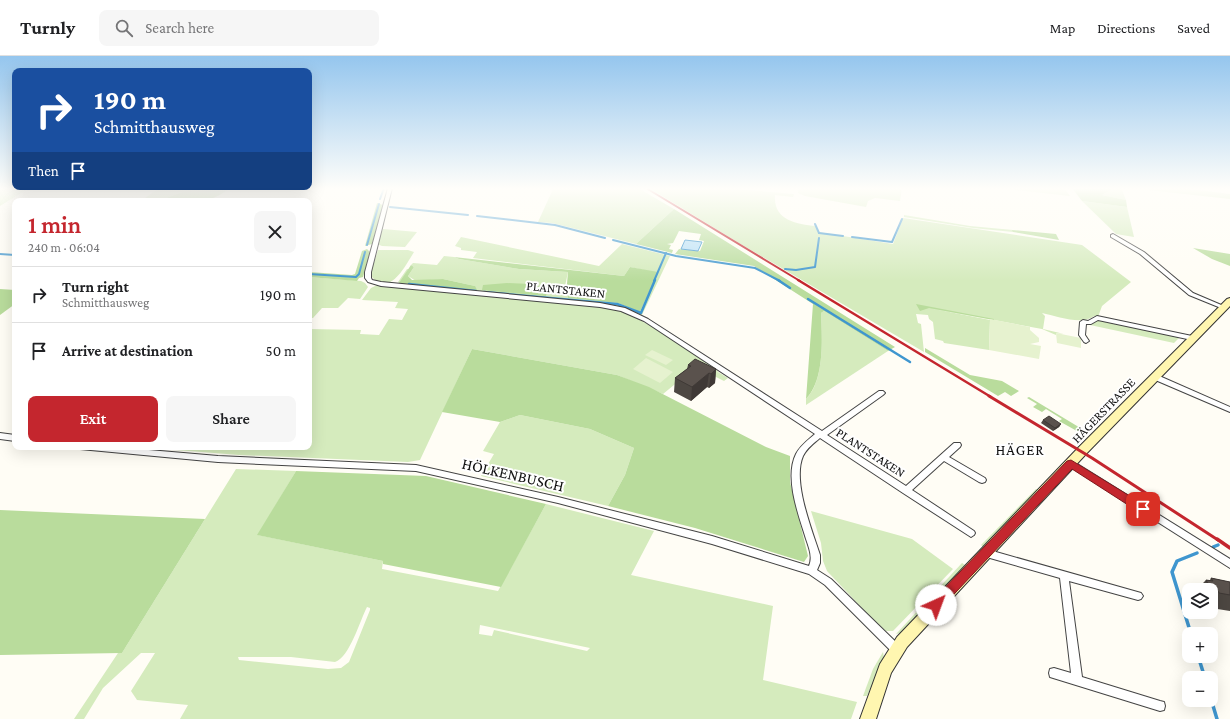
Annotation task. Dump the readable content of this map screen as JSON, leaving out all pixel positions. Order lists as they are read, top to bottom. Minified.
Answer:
{"streets":{"main road":["HÄGERSTRASSE"],"street":["PLANTSTAKEN","HÖLKENBUSCH"]},"crossings":[["PLANTSTAKEN","HÖLKENBUSCH"],["HÄGERSTRASSE","HÖLKENBUSCH"]],"districts":["HÄGER"],"page":{"header":"Turnly","search":"Search here","nav":["Map","Directions","Saved"],"turn":["190 m","Schmitthausweg"],"then":"Then","heading":["1 min","240 m · 06:04"],"list":[{"name":"Turn right","note":"Schmitthausweg","value":"190 m"},{"name":"Arrive at destination","value":"50 m"}],"buttons":["Exit","Share"],"map_buttons":["+","−"]}}
